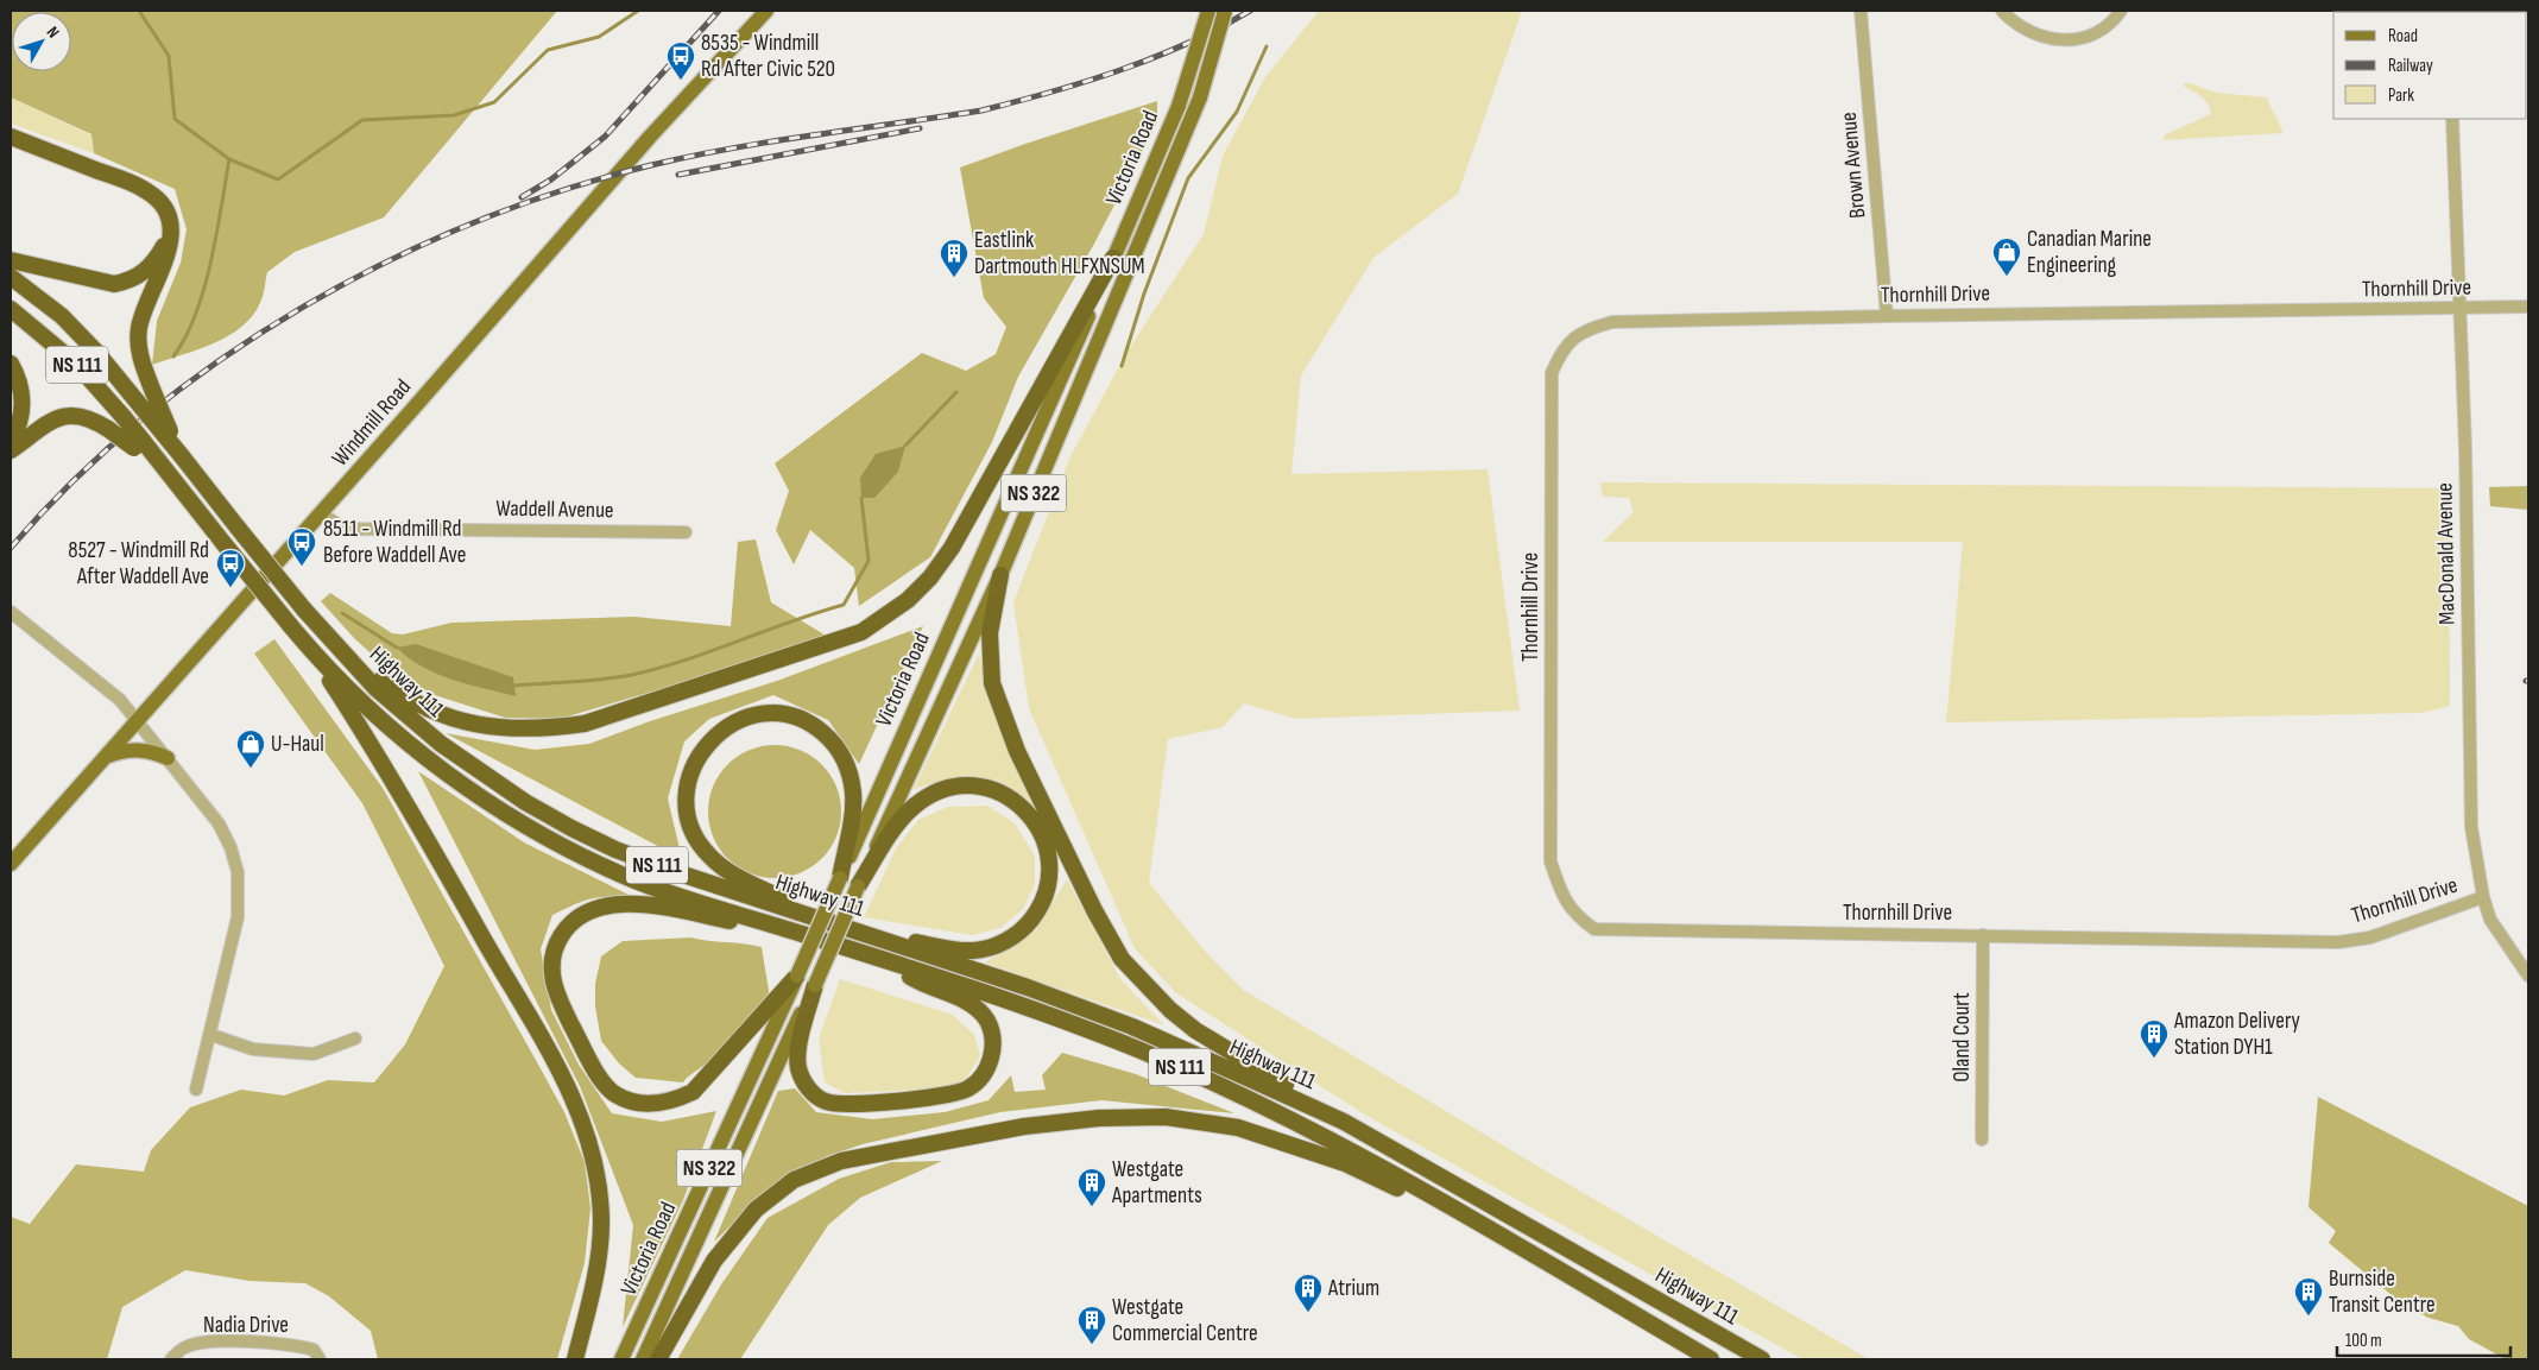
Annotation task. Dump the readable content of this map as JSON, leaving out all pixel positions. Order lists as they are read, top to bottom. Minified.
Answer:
{"streets":{"highway":["NS 111","Highway 111"],"main road":["Victoria Road","Windmill Road","NS 322"],"street":["Brown Avenue","Thornhill Drive","Waddell Avenue","MacDonald Avenue","Oland Court","Nadia Drive"]},"crossings":[["Brown Avenue","Thornhill Drive"],["Thornhill Drive","MacDonald Avenue"],["Thornhill Drive","Oland Court"],["Windmill Road","Waddell Avenue"]],"places":{"bus stop":["8535 - Windmill Rd After Civic 520","8511 - Windmill Rd Before Waddell Ave","8527 - Windmill Rd After Waddell Ave"],"shop":["Canadian Marine Engineering","U-Haul"],"building":["Eastlink Dartmouth HLFXNSUM","Amazon Delivery Station DYH1","Westgate Apartments","Atrium","Burnside Transit Centre","Westgate Commercial Centre"]},"legend":["Road","Railway","Park"],"scale_bar":"100 m","north":"top right"}
